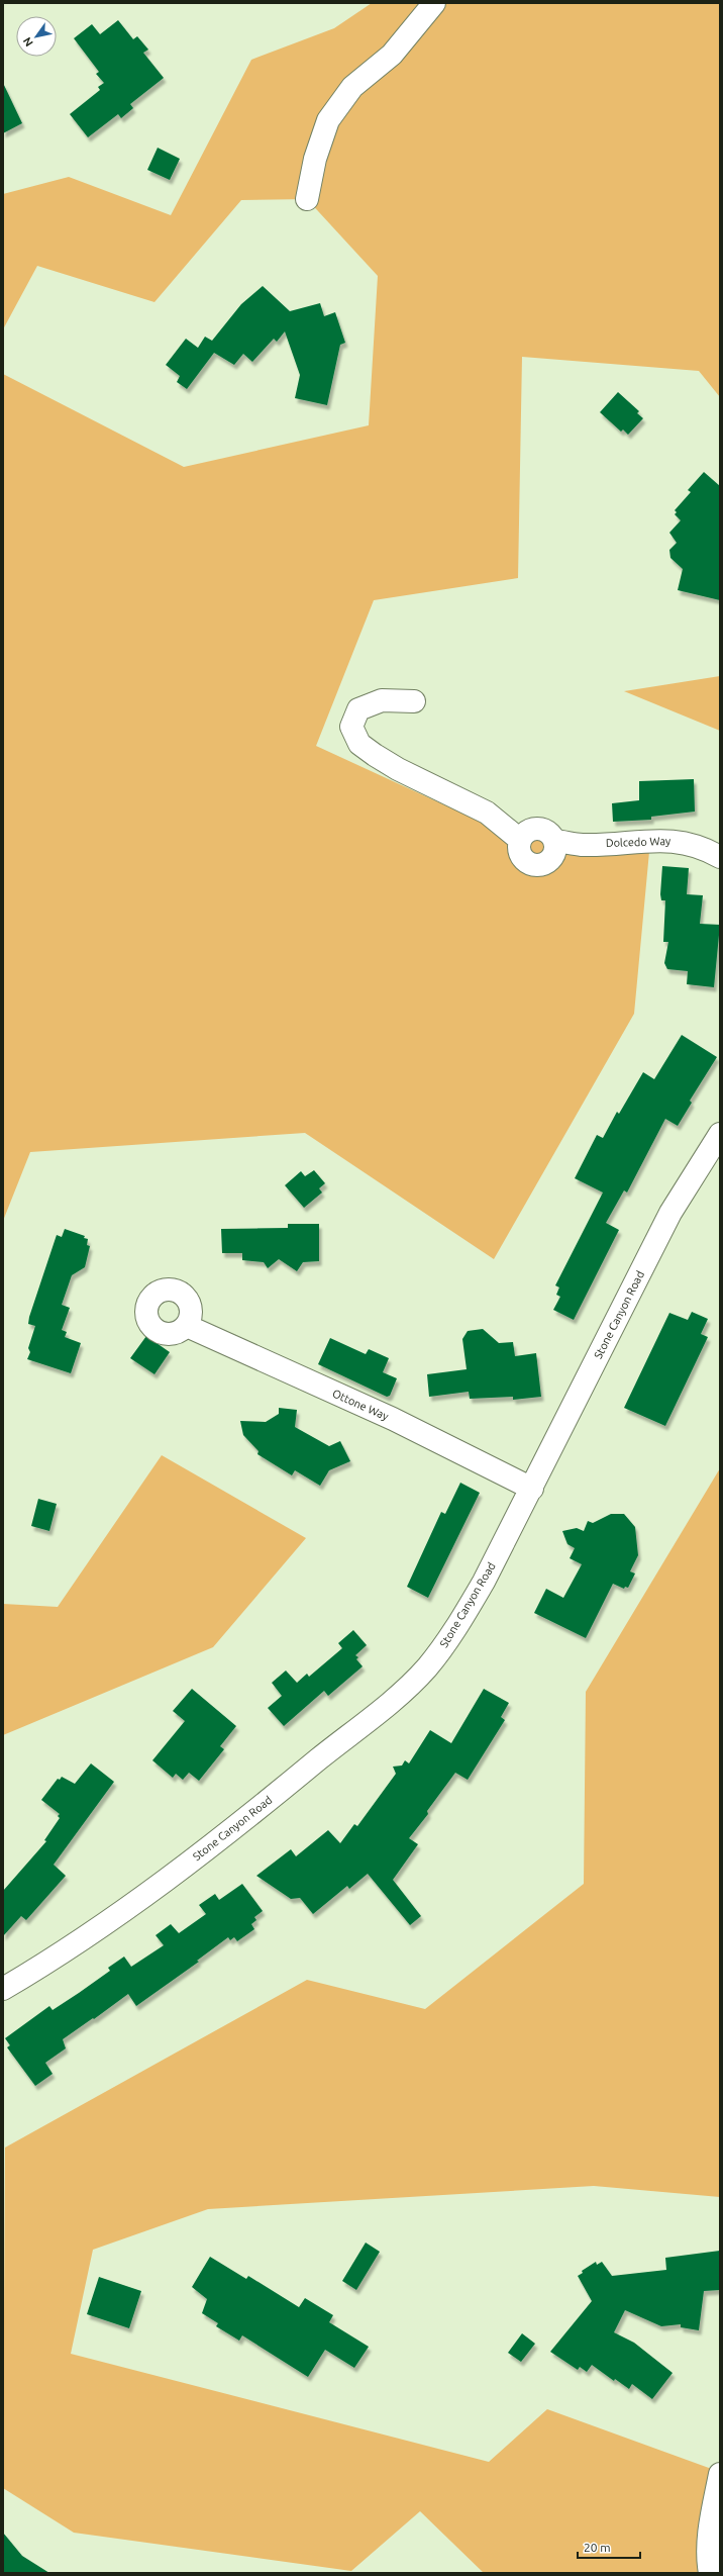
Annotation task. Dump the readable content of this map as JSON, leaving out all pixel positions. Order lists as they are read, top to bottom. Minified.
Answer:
{"streets":{"street":["Dolcedo Way","Stone Canyon Road","Ottone Way"]},"crossings":[["Stone Canyon Road","Ottone Way"]],"scale_bar":"20 m","north":"bottom left"}
